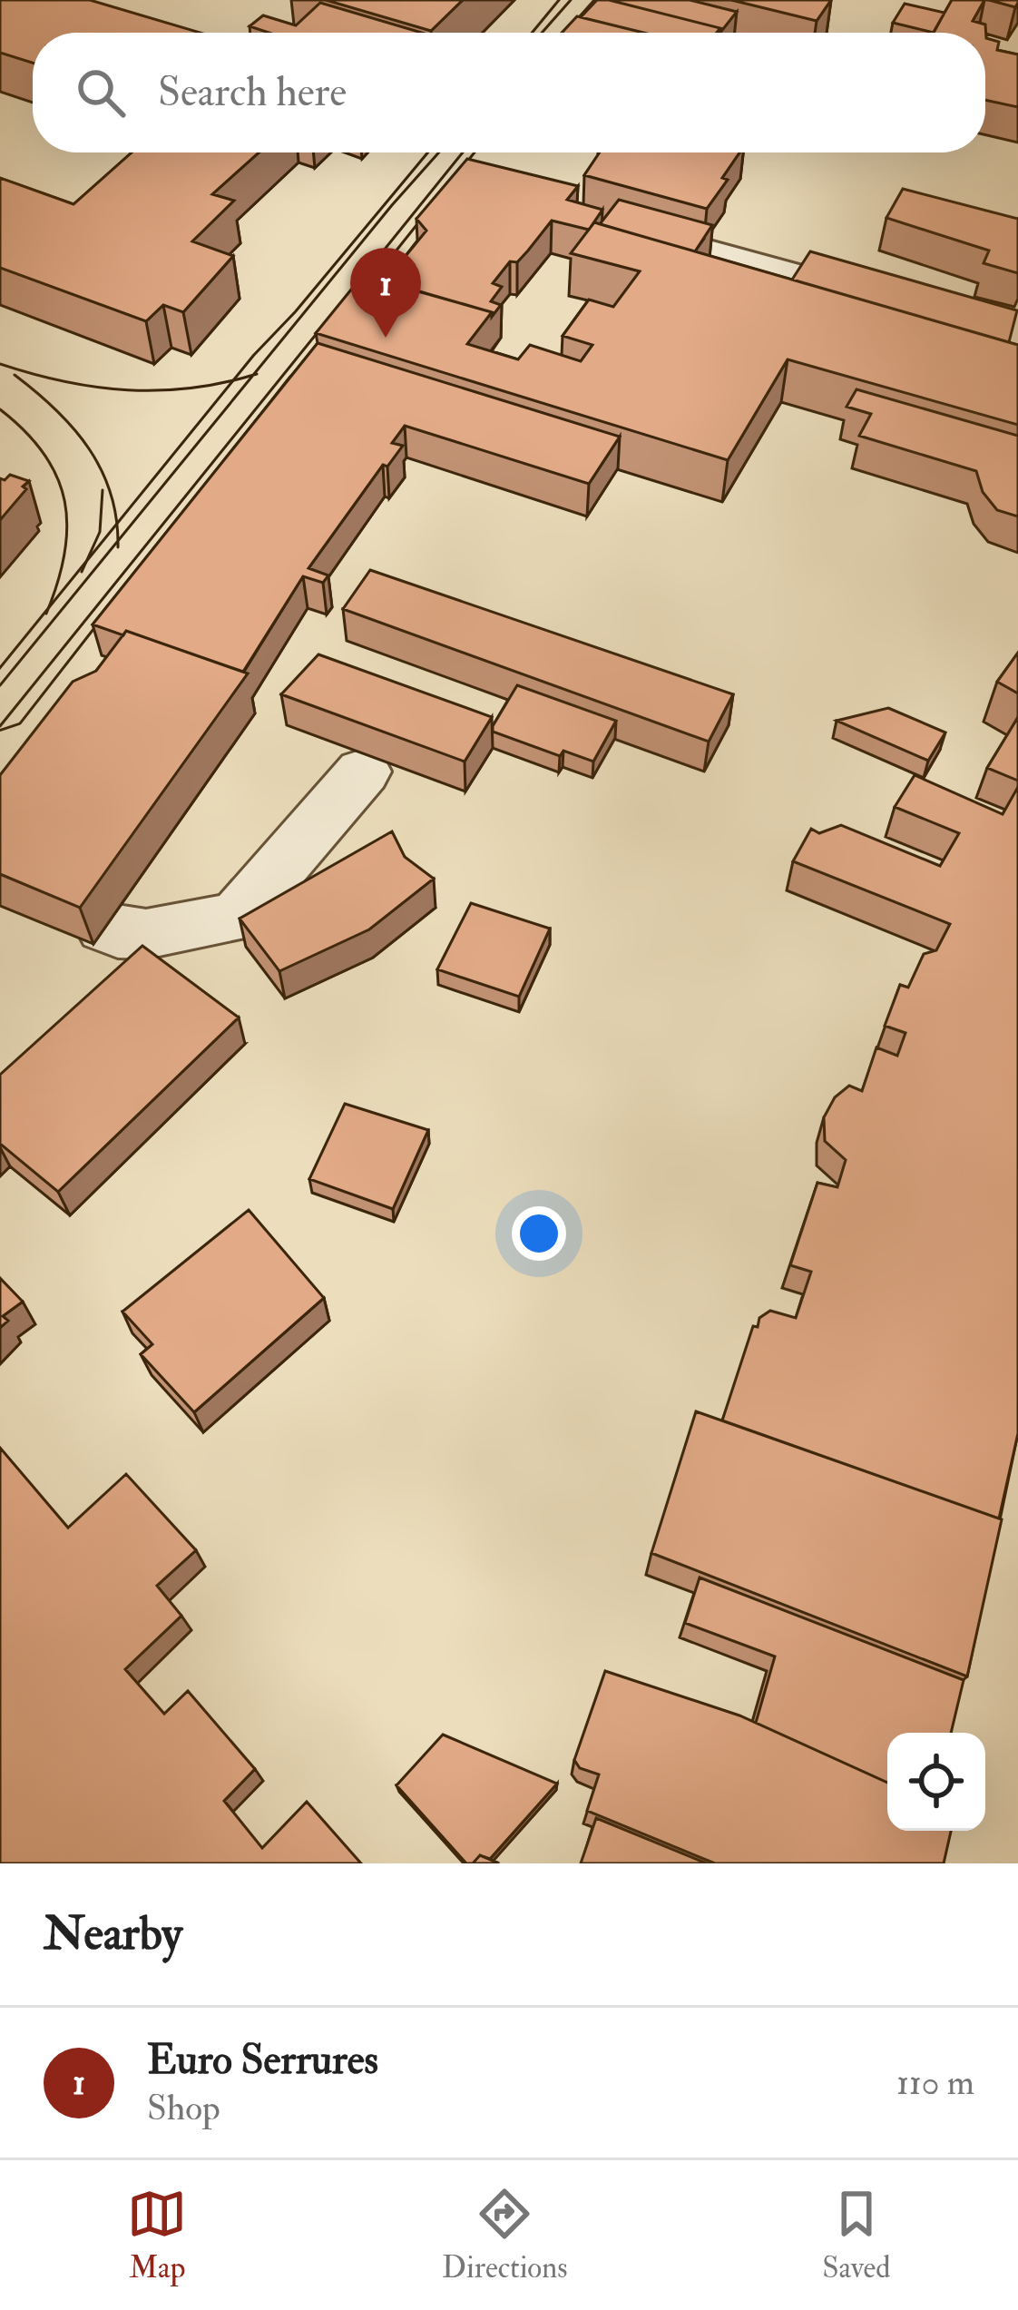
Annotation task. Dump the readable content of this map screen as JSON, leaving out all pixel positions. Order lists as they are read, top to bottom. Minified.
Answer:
{"page":{"search":"Search here","pins":"1","heading":"Nearby","list":[{"mark":"1","name":"Euro Serrures","note":"Shop","value":"110 m"}],"nav":["Map","Directions","Saved"]}}
